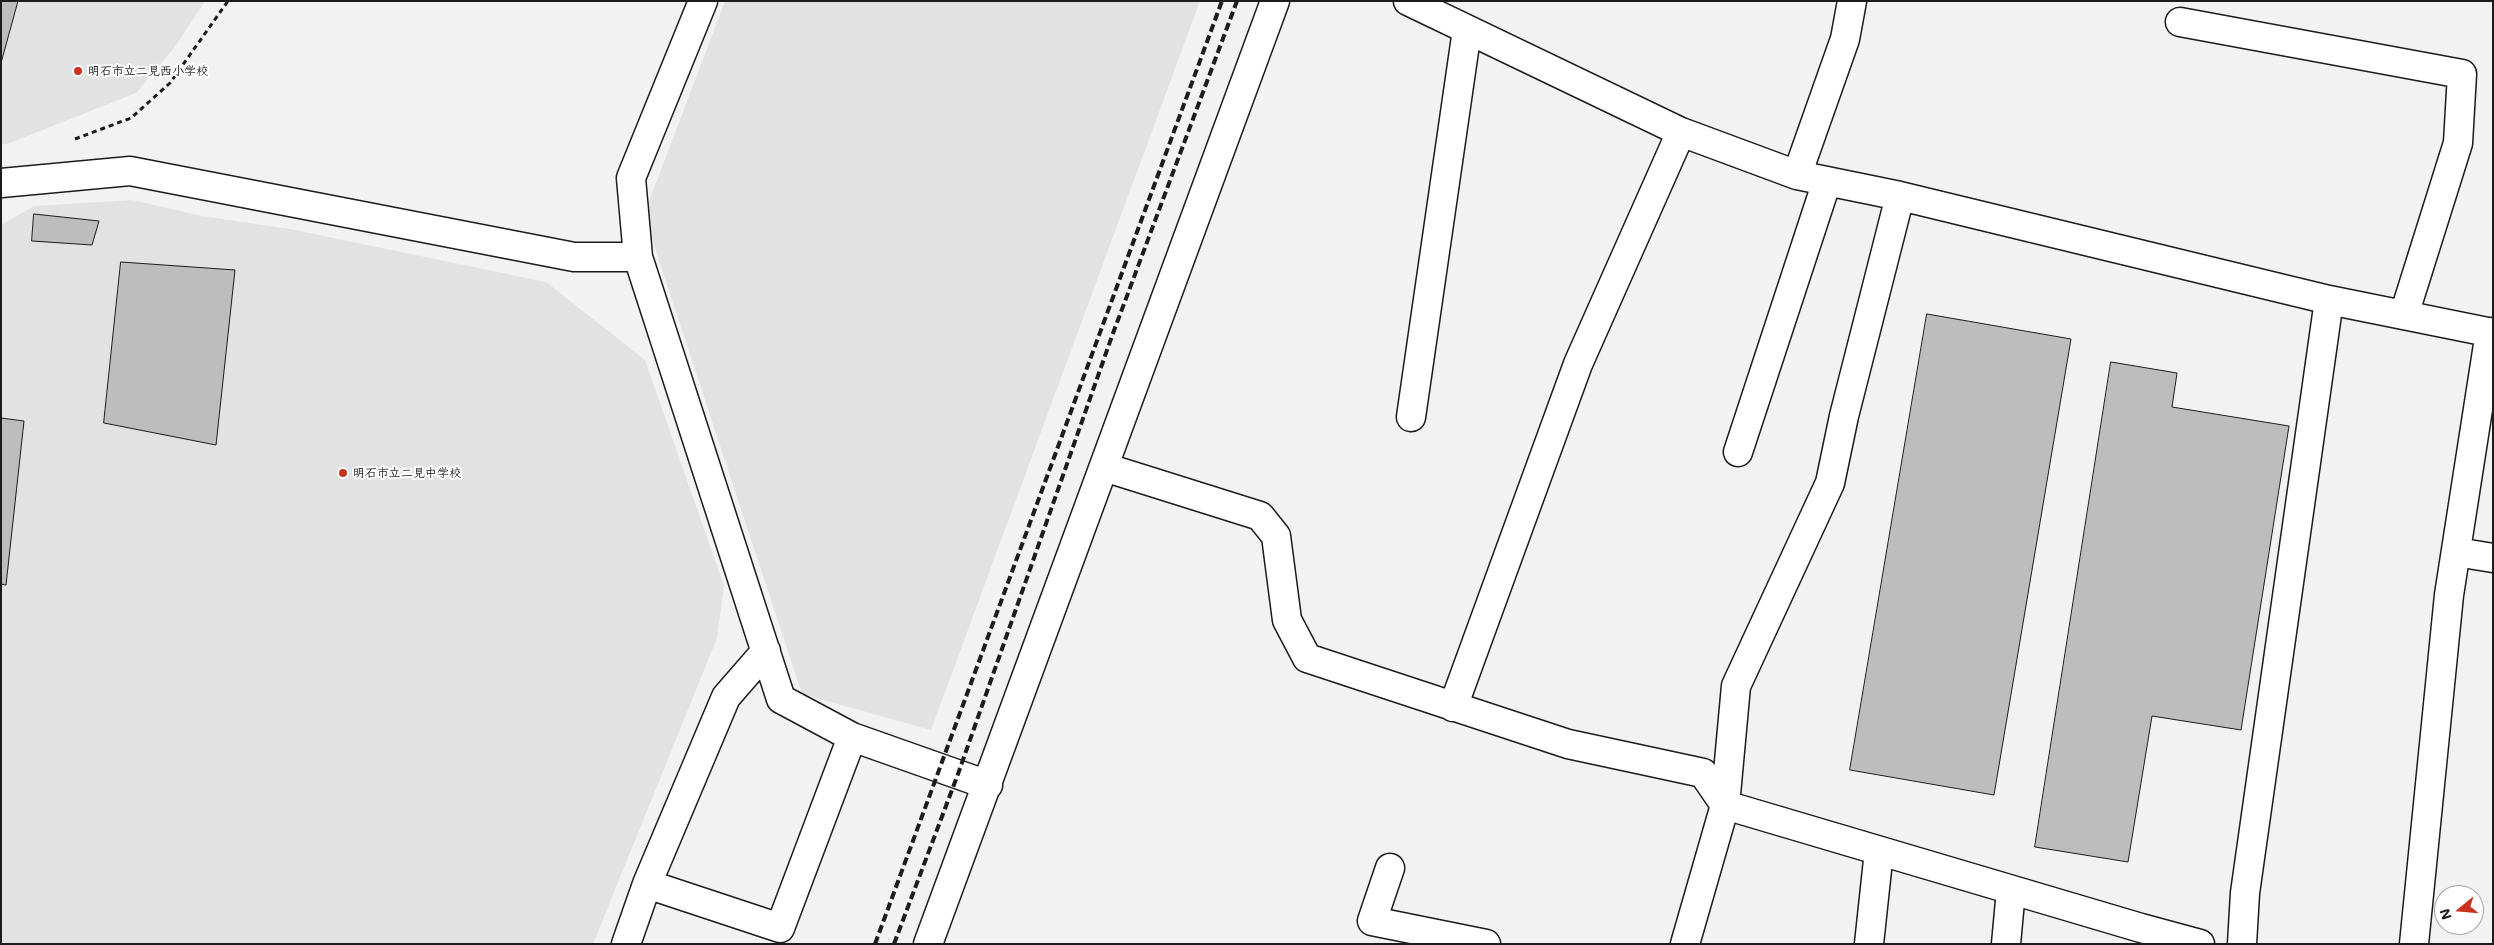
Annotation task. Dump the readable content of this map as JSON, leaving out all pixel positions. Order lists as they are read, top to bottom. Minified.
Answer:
{"places":["明石市立二見西小学校","明石市立二見中学校"],"north":"left"}
